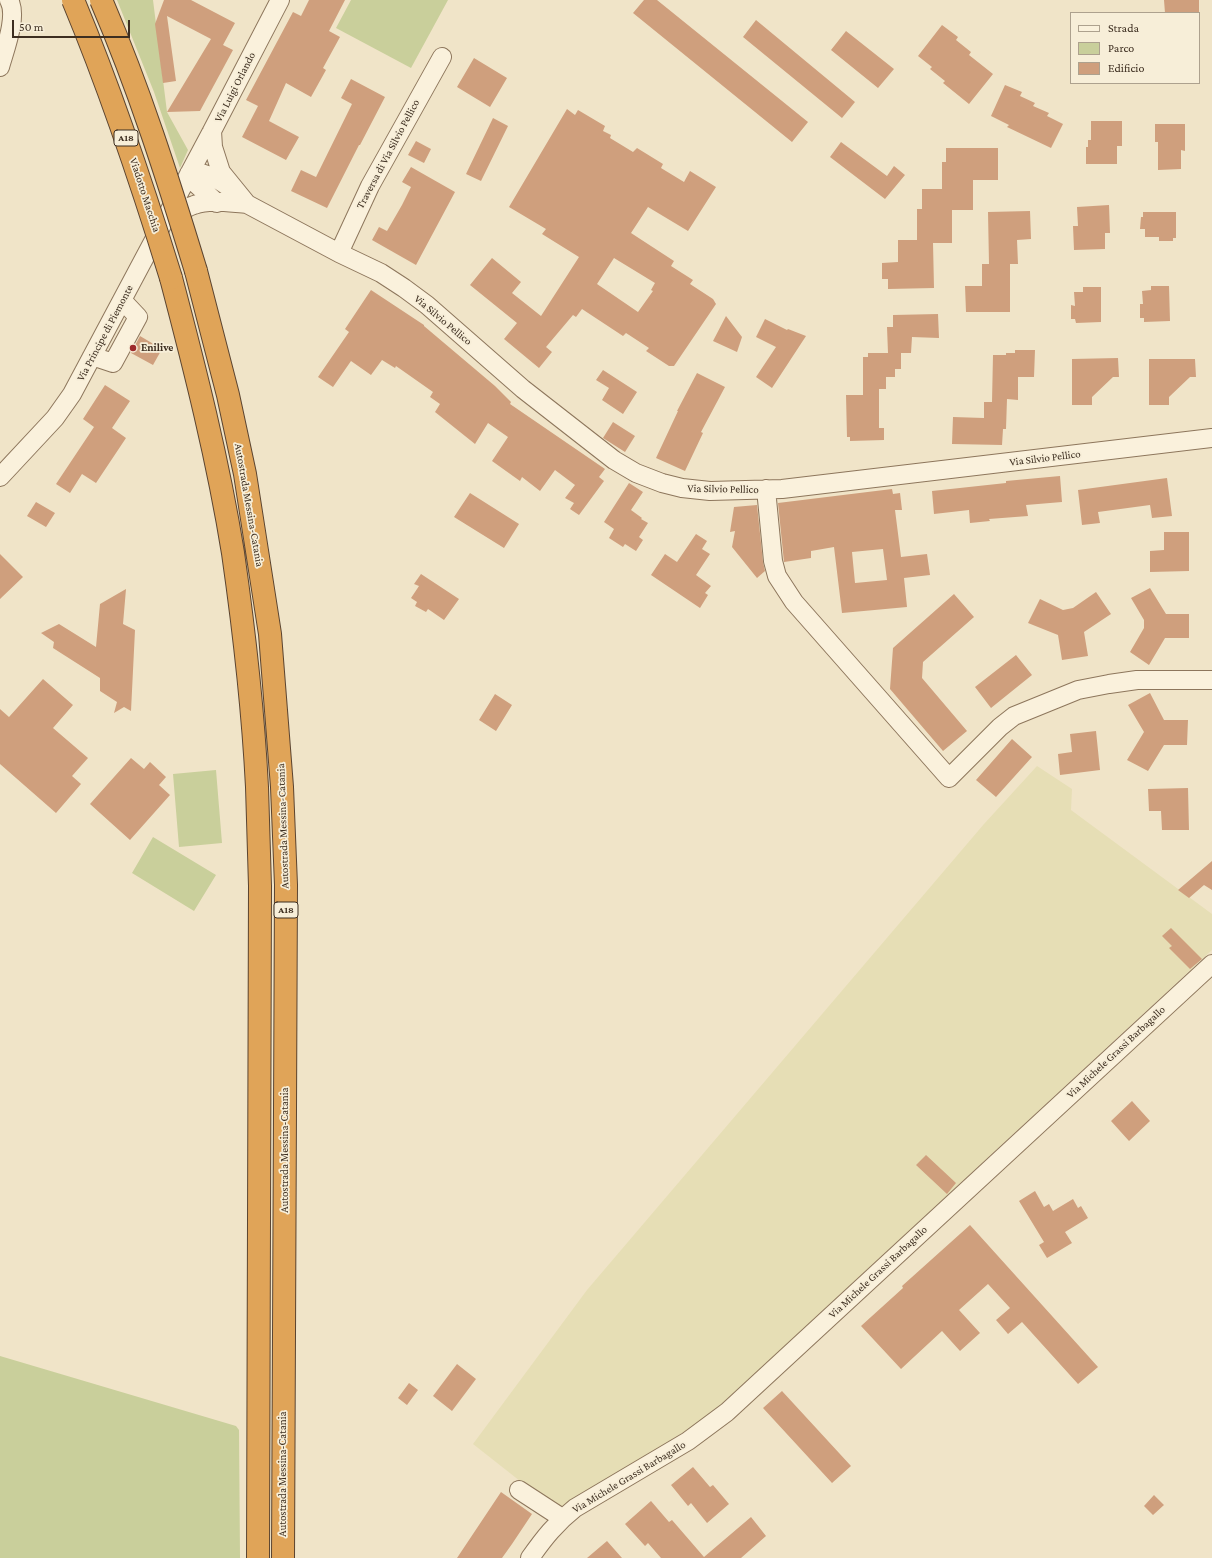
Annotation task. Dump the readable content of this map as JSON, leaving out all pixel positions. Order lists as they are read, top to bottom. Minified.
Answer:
{"streets":{"highway":["A18","Viadotto Macchia","Autostrada Messina-Catania"],"street":["Via Luigi Orlando","Traversa di Via Silvio Pellico","Via Silvio Pellico","Via Principe di Piemonte","Via Michele Grassi Barbagallo"]},"crossings":[["Via Luigi Orlando","Via Silvio Pellico"],["Via Luigi Orlando","Via Principe di Piemonte"],["Traversa di Via Silvio Pellico","Via Silvio Pellico"],["Via Silvio Pellico","Via Principe di Piemonte"]],"places":["Enilive"],"legend":["Strada","Parco","Edificio"],"scale_bar":"50 m"}
